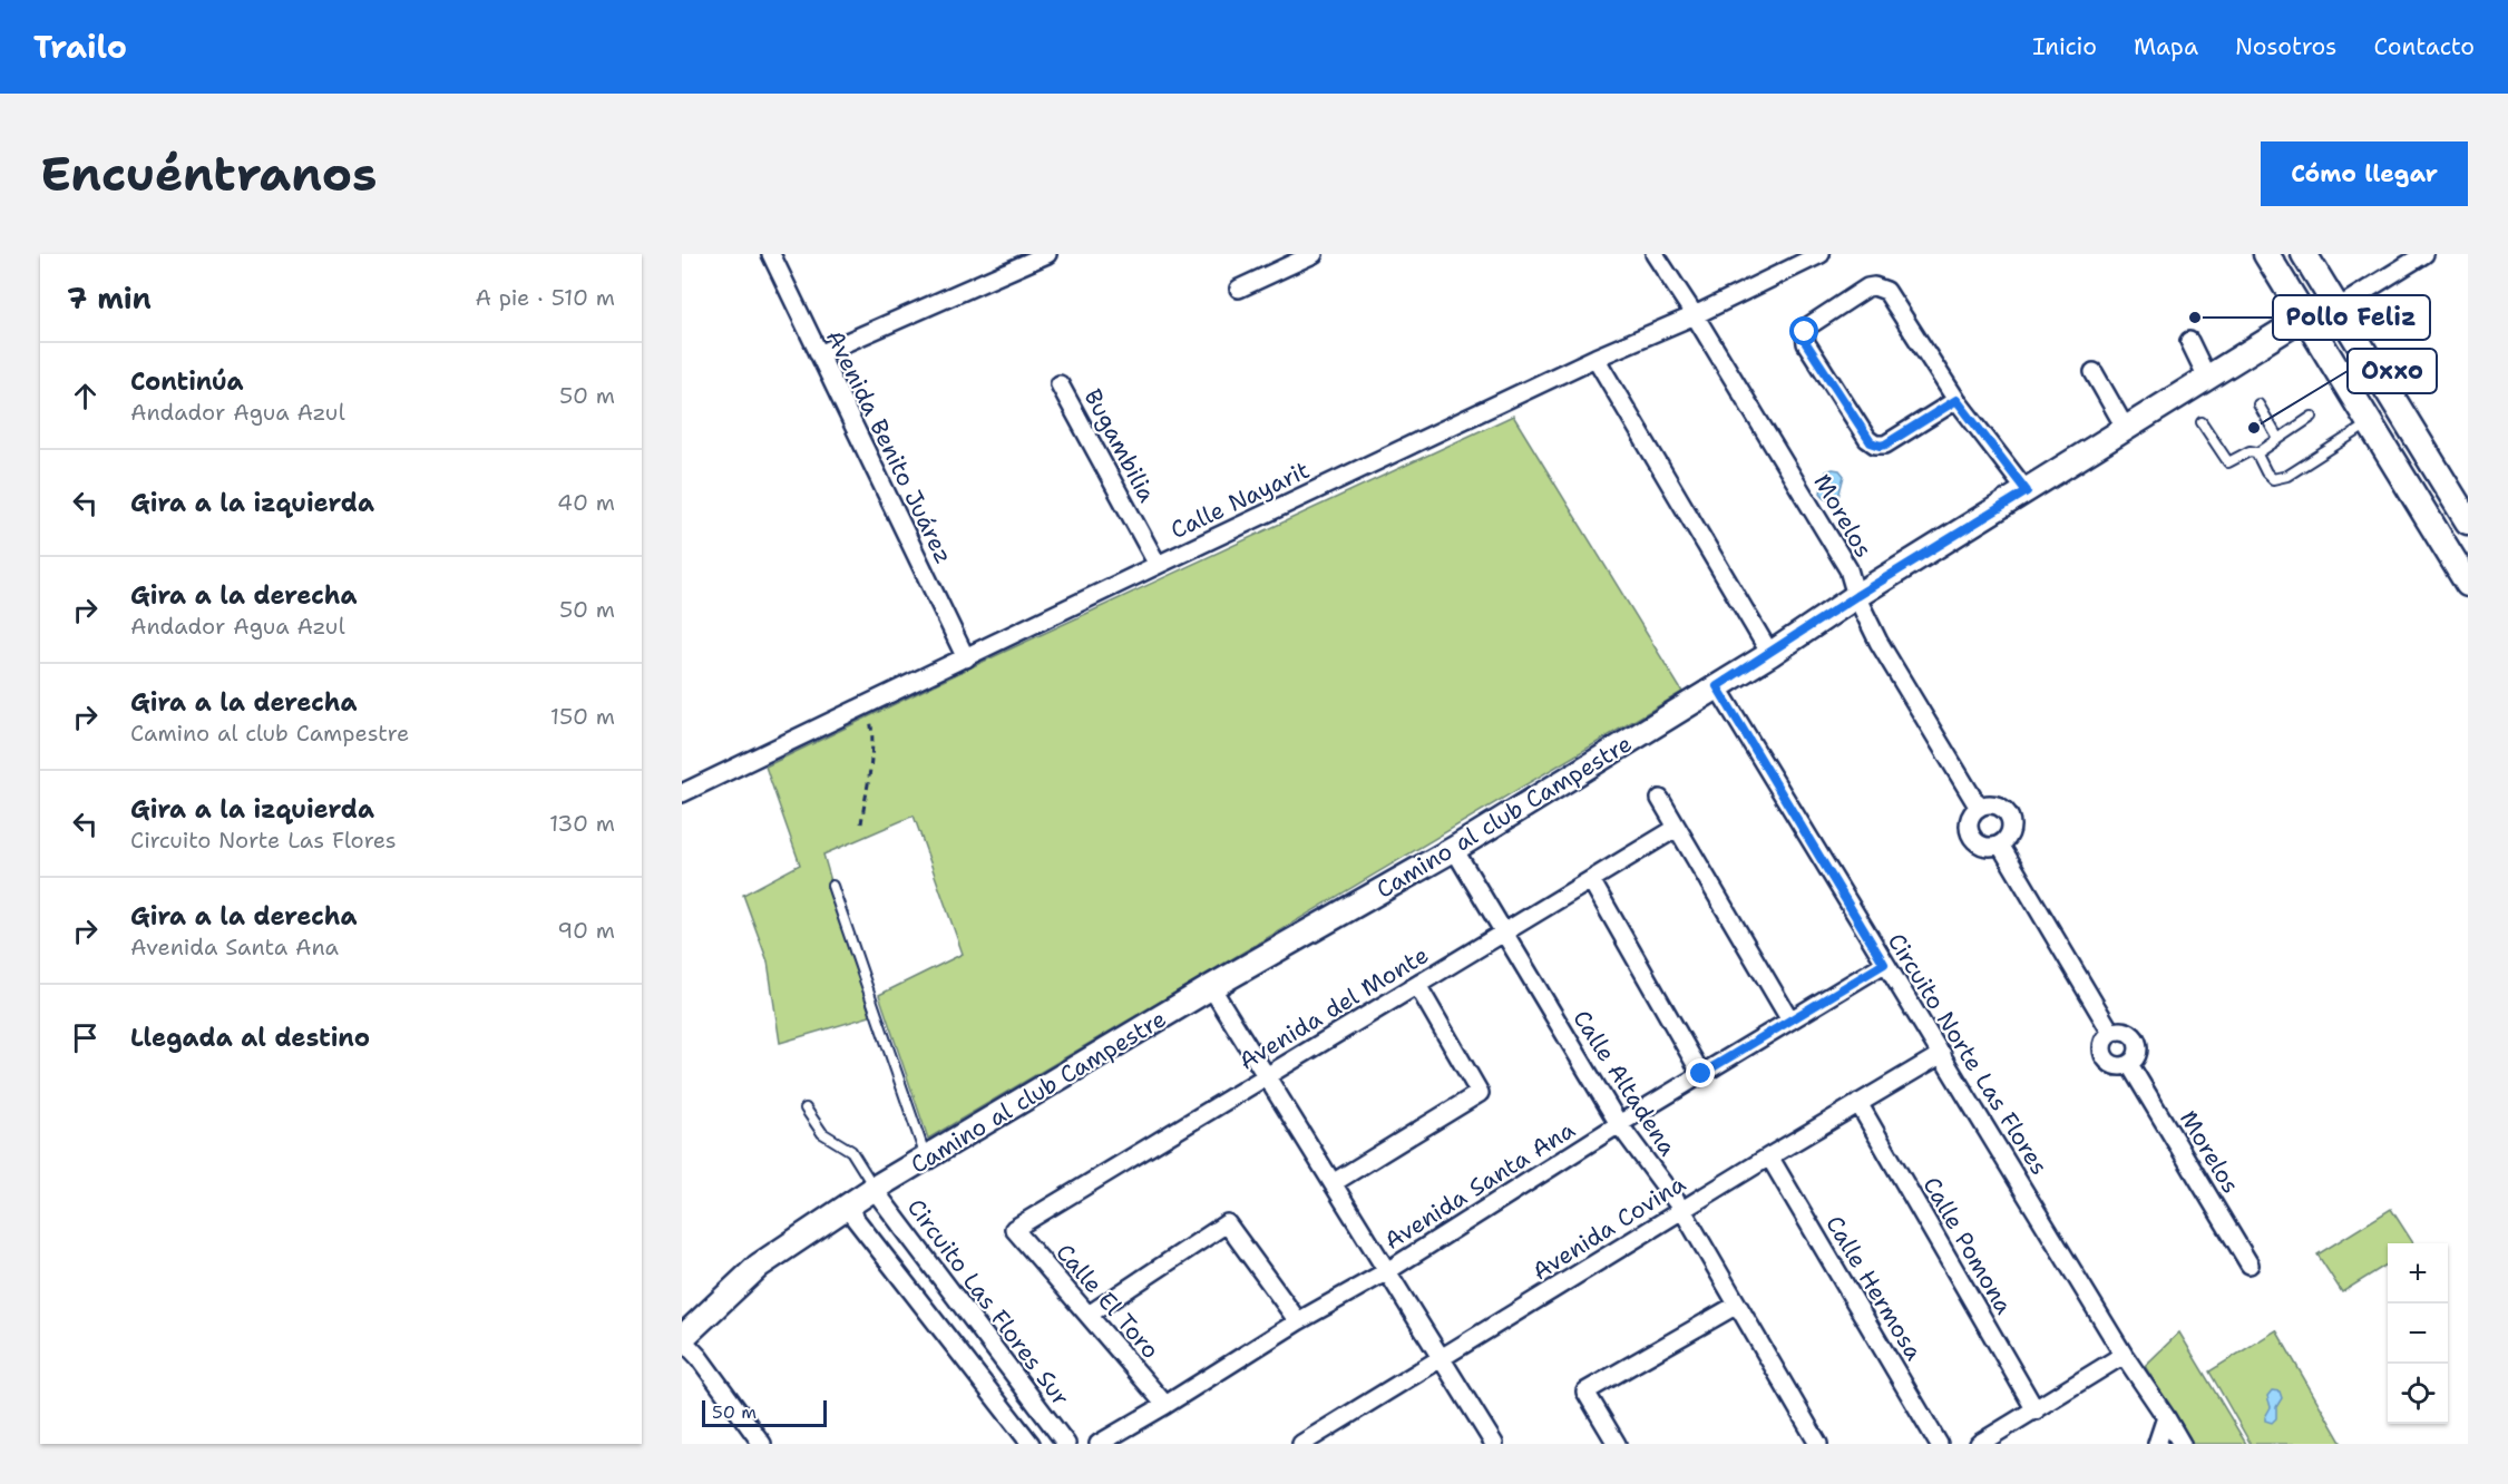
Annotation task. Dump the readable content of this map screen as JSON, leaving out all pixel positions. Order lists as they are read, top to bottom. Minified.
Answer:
{"streets":{"main road":["Camino al club Campestre"],"street":["Bugambilia","Avenida Benito Juárez","Calle Nayarit","Morelos","Avenida del Monte","Circuito Norte Las Flores","Calle Altadena","Avenida Santa Ana","Avenida Covina","Calle Pomona","Calle Hermosa","Calle El Toro","Circuito Las Flores Sur"]},"crossings":[["Bugambilia","Calle Nayarit"],["Avenida Benito Juárez","Calle Nayarit"],["Calle Nayarit","Morelos"],["Morelos","Camino al club Campestre"],["Camino al club Campestre","Circuito Norte Las Flores"],["Camino al club Campestre","Calle Altadena"],["Camino al club Campestre","Circuito Las Flores Sur"],["Avenida del Monte","Calle Altadena"],["Avenida del Monte","Calle El Toro"],["Circuito Norte Las Flores","Avenida Santa Ana"],["Circuito Norte Las Flores","Avenida Covina"],["Calle Altadena","Avenida Santa Ana"],["Calle Altadena","Avenida Covina"],["Avenida Santa Ana","Calle El Toro"],["Avenida Covina","Calle Pomona"],["Avenida Covina","Calle Hermosa"]],"places":["Pollo Feliz","Oxxo"],"scale_bar":"50 m","page":{"header":"Trailo","nav":["Inicio","Mapa","Nosotros","Contacto"],"buttons":"Cómo llegar","title":"Encuéntranos","heading":["7 min","A pie · 510 m"],"list":[["Continúa","Andador Agua Azul","50 m"],["Gira a la izquierda","40 m"],["Gira a la derecha","Andador Agua Azul","50 m"],["Gira a la derecha","Camino al club Campestre","150 m"],["Gira a la izquierda","Circuito Norte Las Flores","130 m"],["Gira a la derecha","Avenida Santa Ana","90 m"],"Llegada al destino"],"map_buttons":["+","−"],"scale":"50 m"}}
